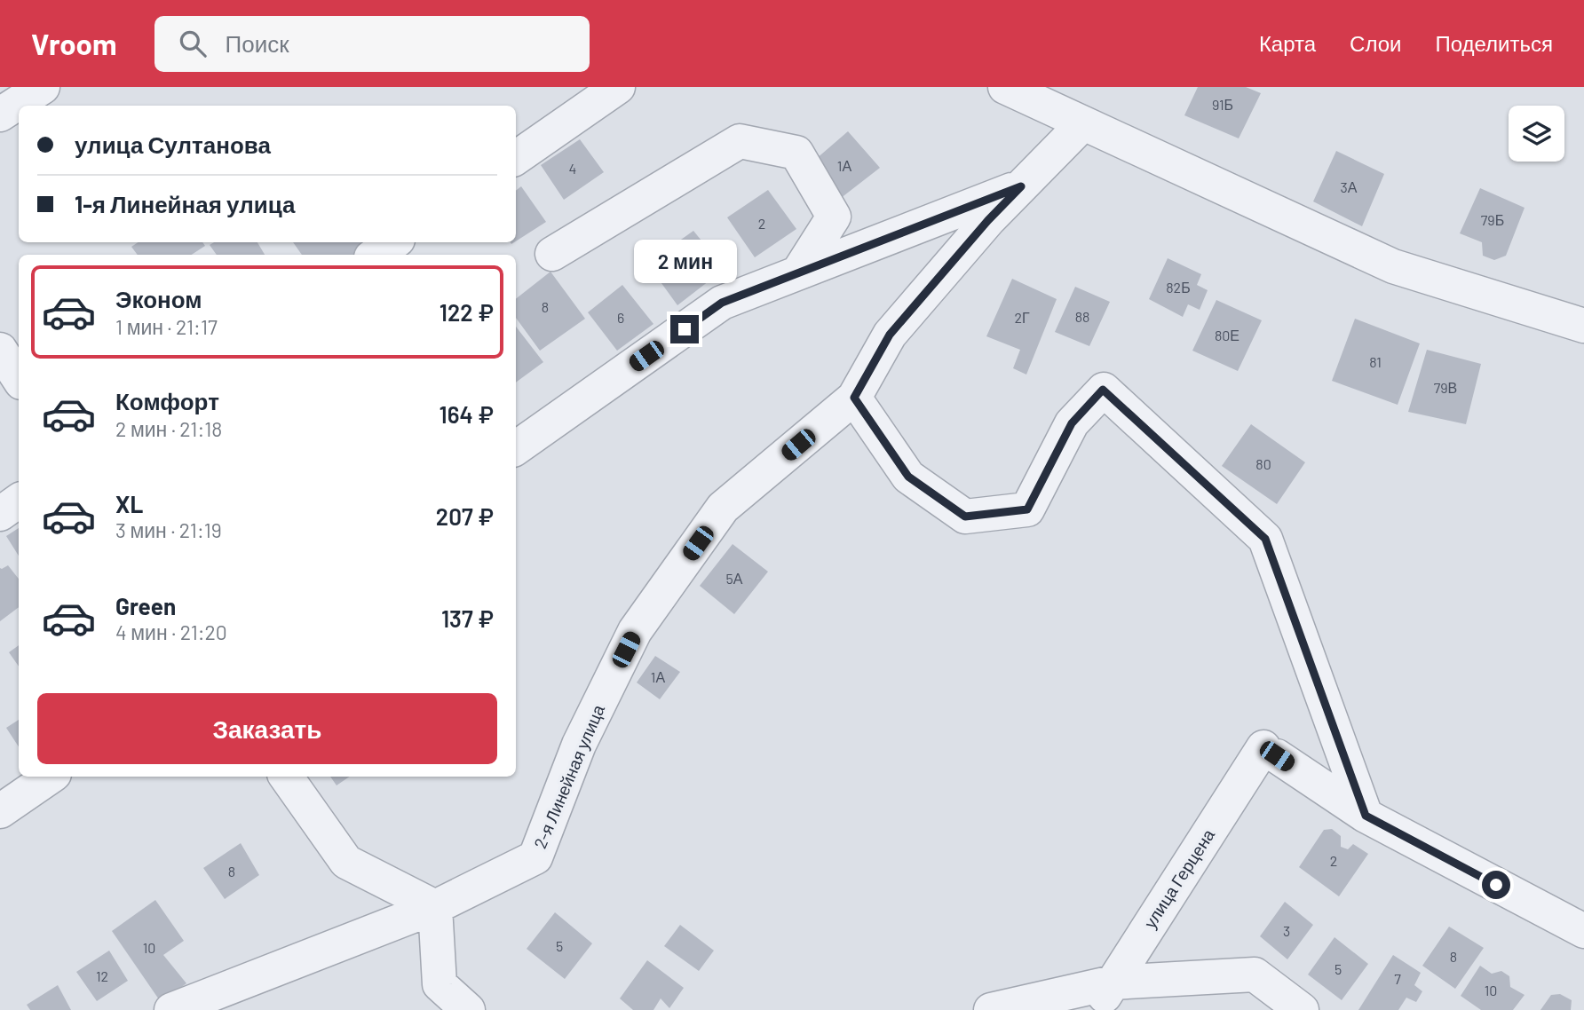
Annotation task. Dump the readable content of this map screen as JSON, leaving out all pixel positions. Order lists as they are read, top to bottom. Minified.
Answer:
{"streets":{"street":["2-я Линейная улица","улица Герцена"]},"house_numbers":["91Б","1А","4","3А","79Б","2","82Б","8","88","6","2Г","80Е","81","79В","80","5А","1А","2","8","3","5","10","8","5","12","7","10"],"page":{"header":"Vroom","search":"Поиск","nav":["Карта","Слои","Поделиться"],"banner":["улица Султанова","1-я Линейная улица"],"bubble":"2 мин","list":[{"name":"Эконом","note":"1 мин · 21:17","value":"122 ₽"},{"name":"Комфорт","note":"2 мин · 21:18","value":"164 ₽"},{"name":"XL","note":"3 мин · 21:19","value":"207 ₽"},{"name":"Green","note":"4 мин · 21:20","value":"137 ₽"}],"buttons":"Заказать"}}
